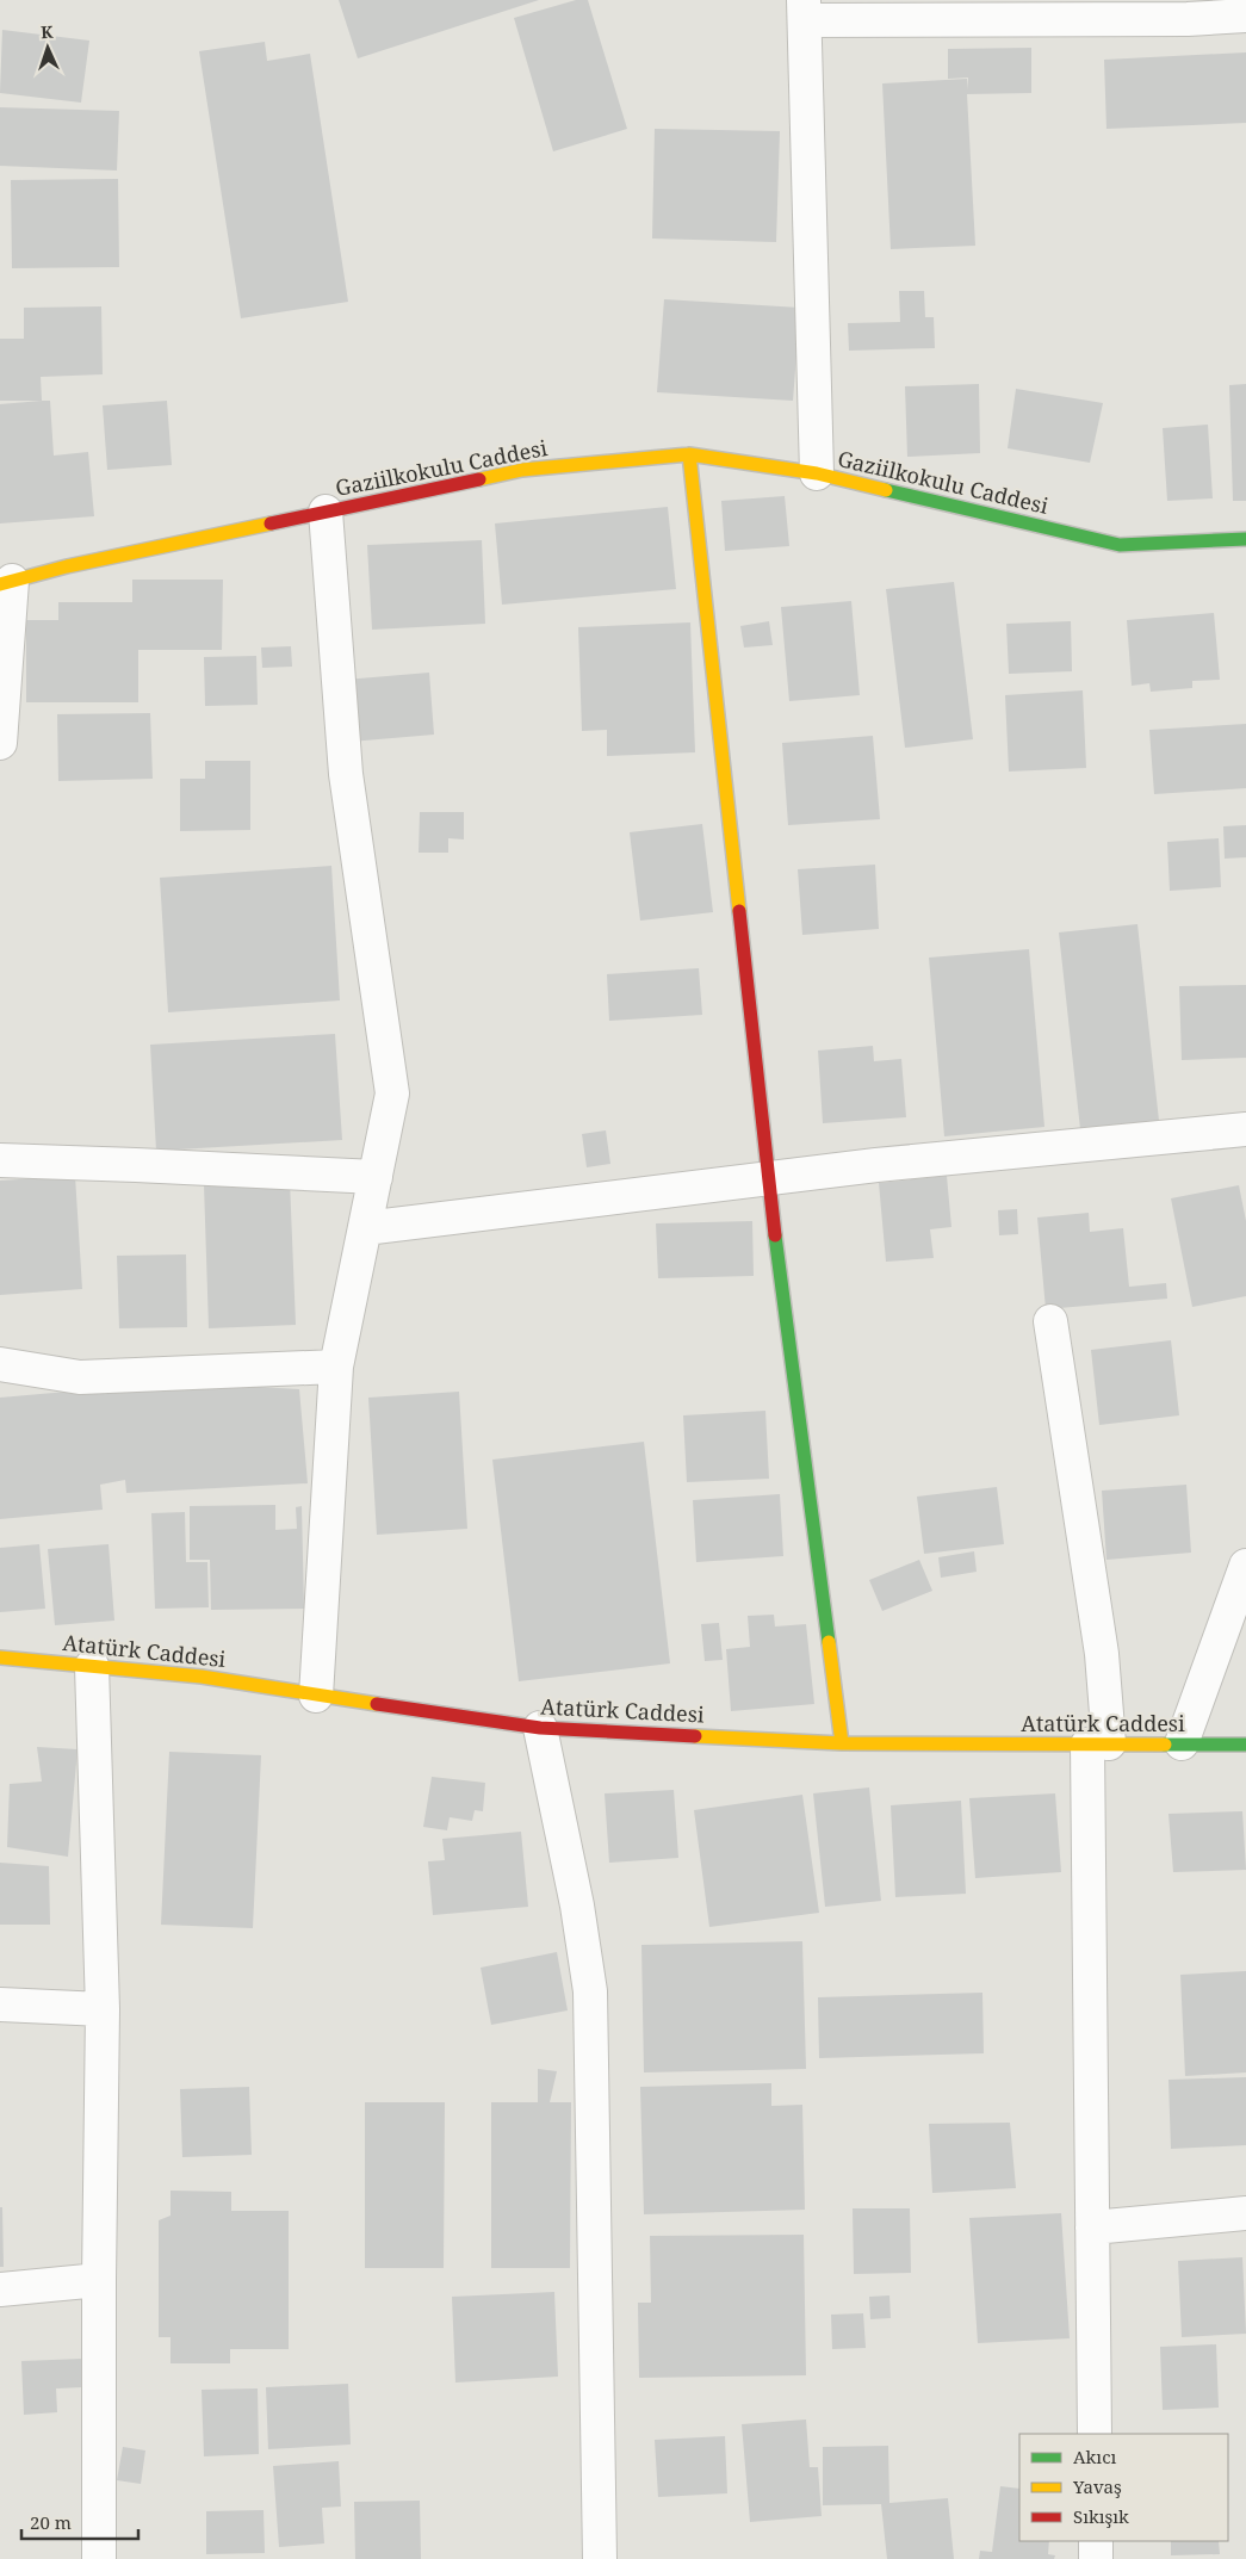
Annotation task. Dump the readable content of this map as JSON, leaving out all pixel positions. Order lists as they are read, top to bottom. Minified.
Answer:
{"streets":{"street":["Gaziilkokulu Caddesi","Atatürk Caddesi"]},"legend":["Akıcı","Yavaş","Sıkışık"],"scale_bar":"20 m","north":"top"}
